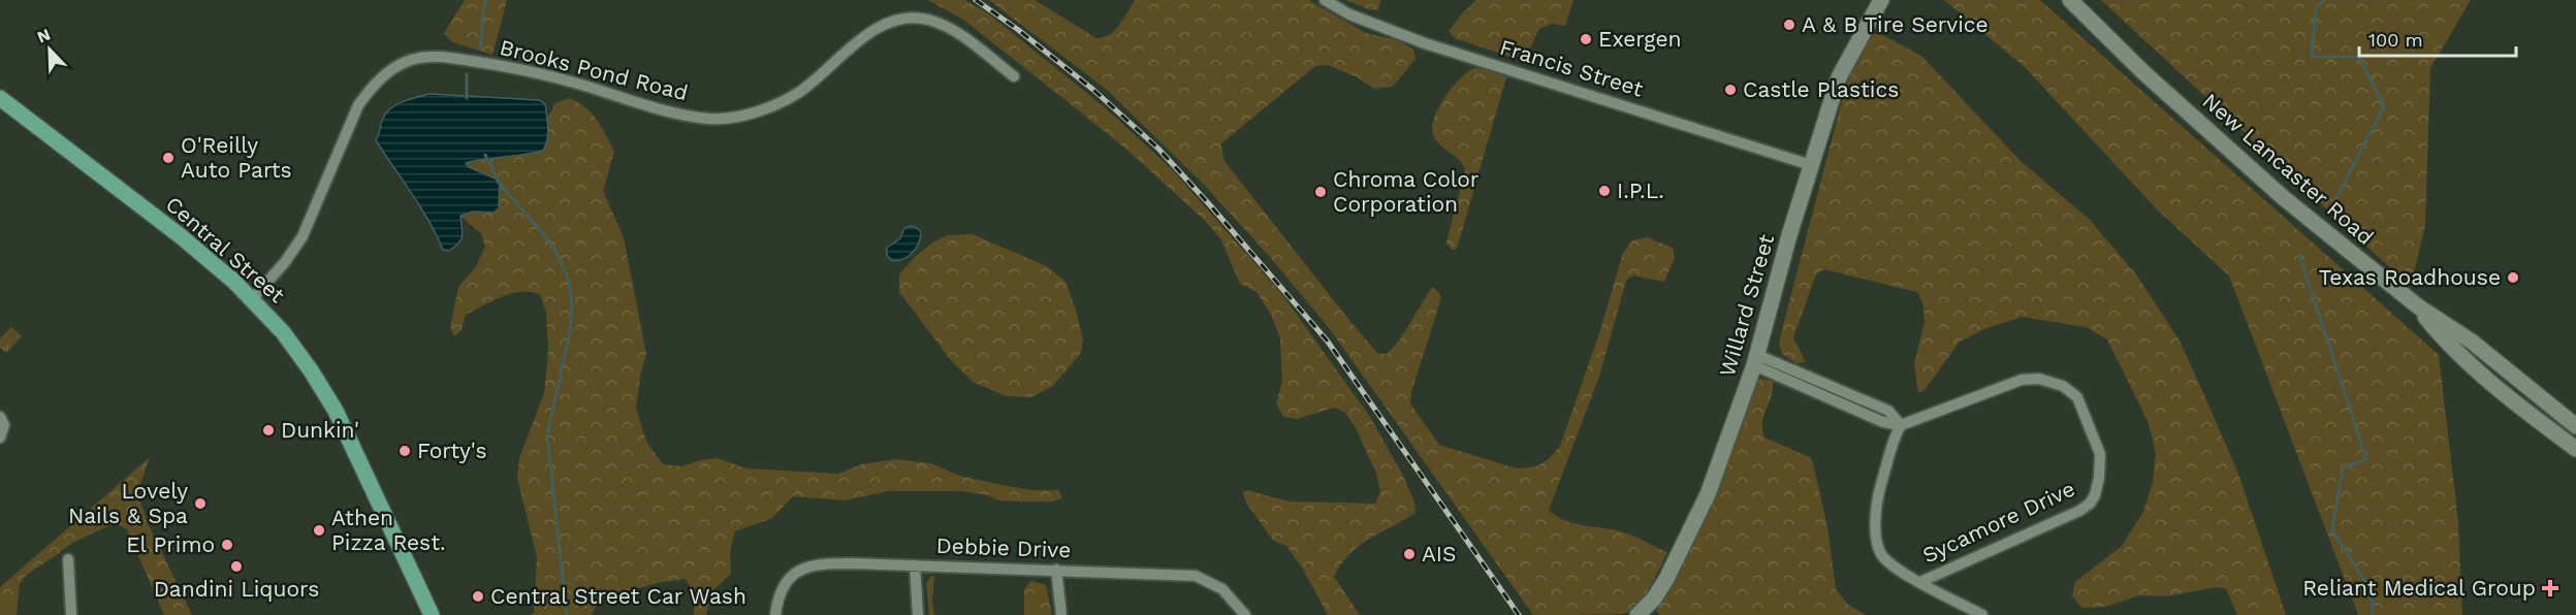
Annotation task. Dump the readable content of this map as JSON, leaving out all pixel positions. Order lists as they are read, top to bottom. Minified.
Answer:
{"streets":{"main road":["New Lancaster Road","Central Street","Willard Street"],"street":["Francis Street","Brooks Pond Road","Sycamore Drive","Debbie Drive"]},"crossings":[["Francis Street","Willard Street"],["Brooks Pond Road","Central Street"]],"places":{"other":["A & B Tire Service","Exergen","Castle Plastics","O'Reilly Auto Parts","I.P.L.","Chroma Color Corporation","Texas Roadhouse","Dunkin'","Forty's","Lovely Nails & Spa","Athen Pizza Rest.","El Primo","AIS","Dandini Liquors","Central Street Car Wash"],"health":["Reliant Medical Group"]},"scale_bar":"100 m","north":"top left"}
